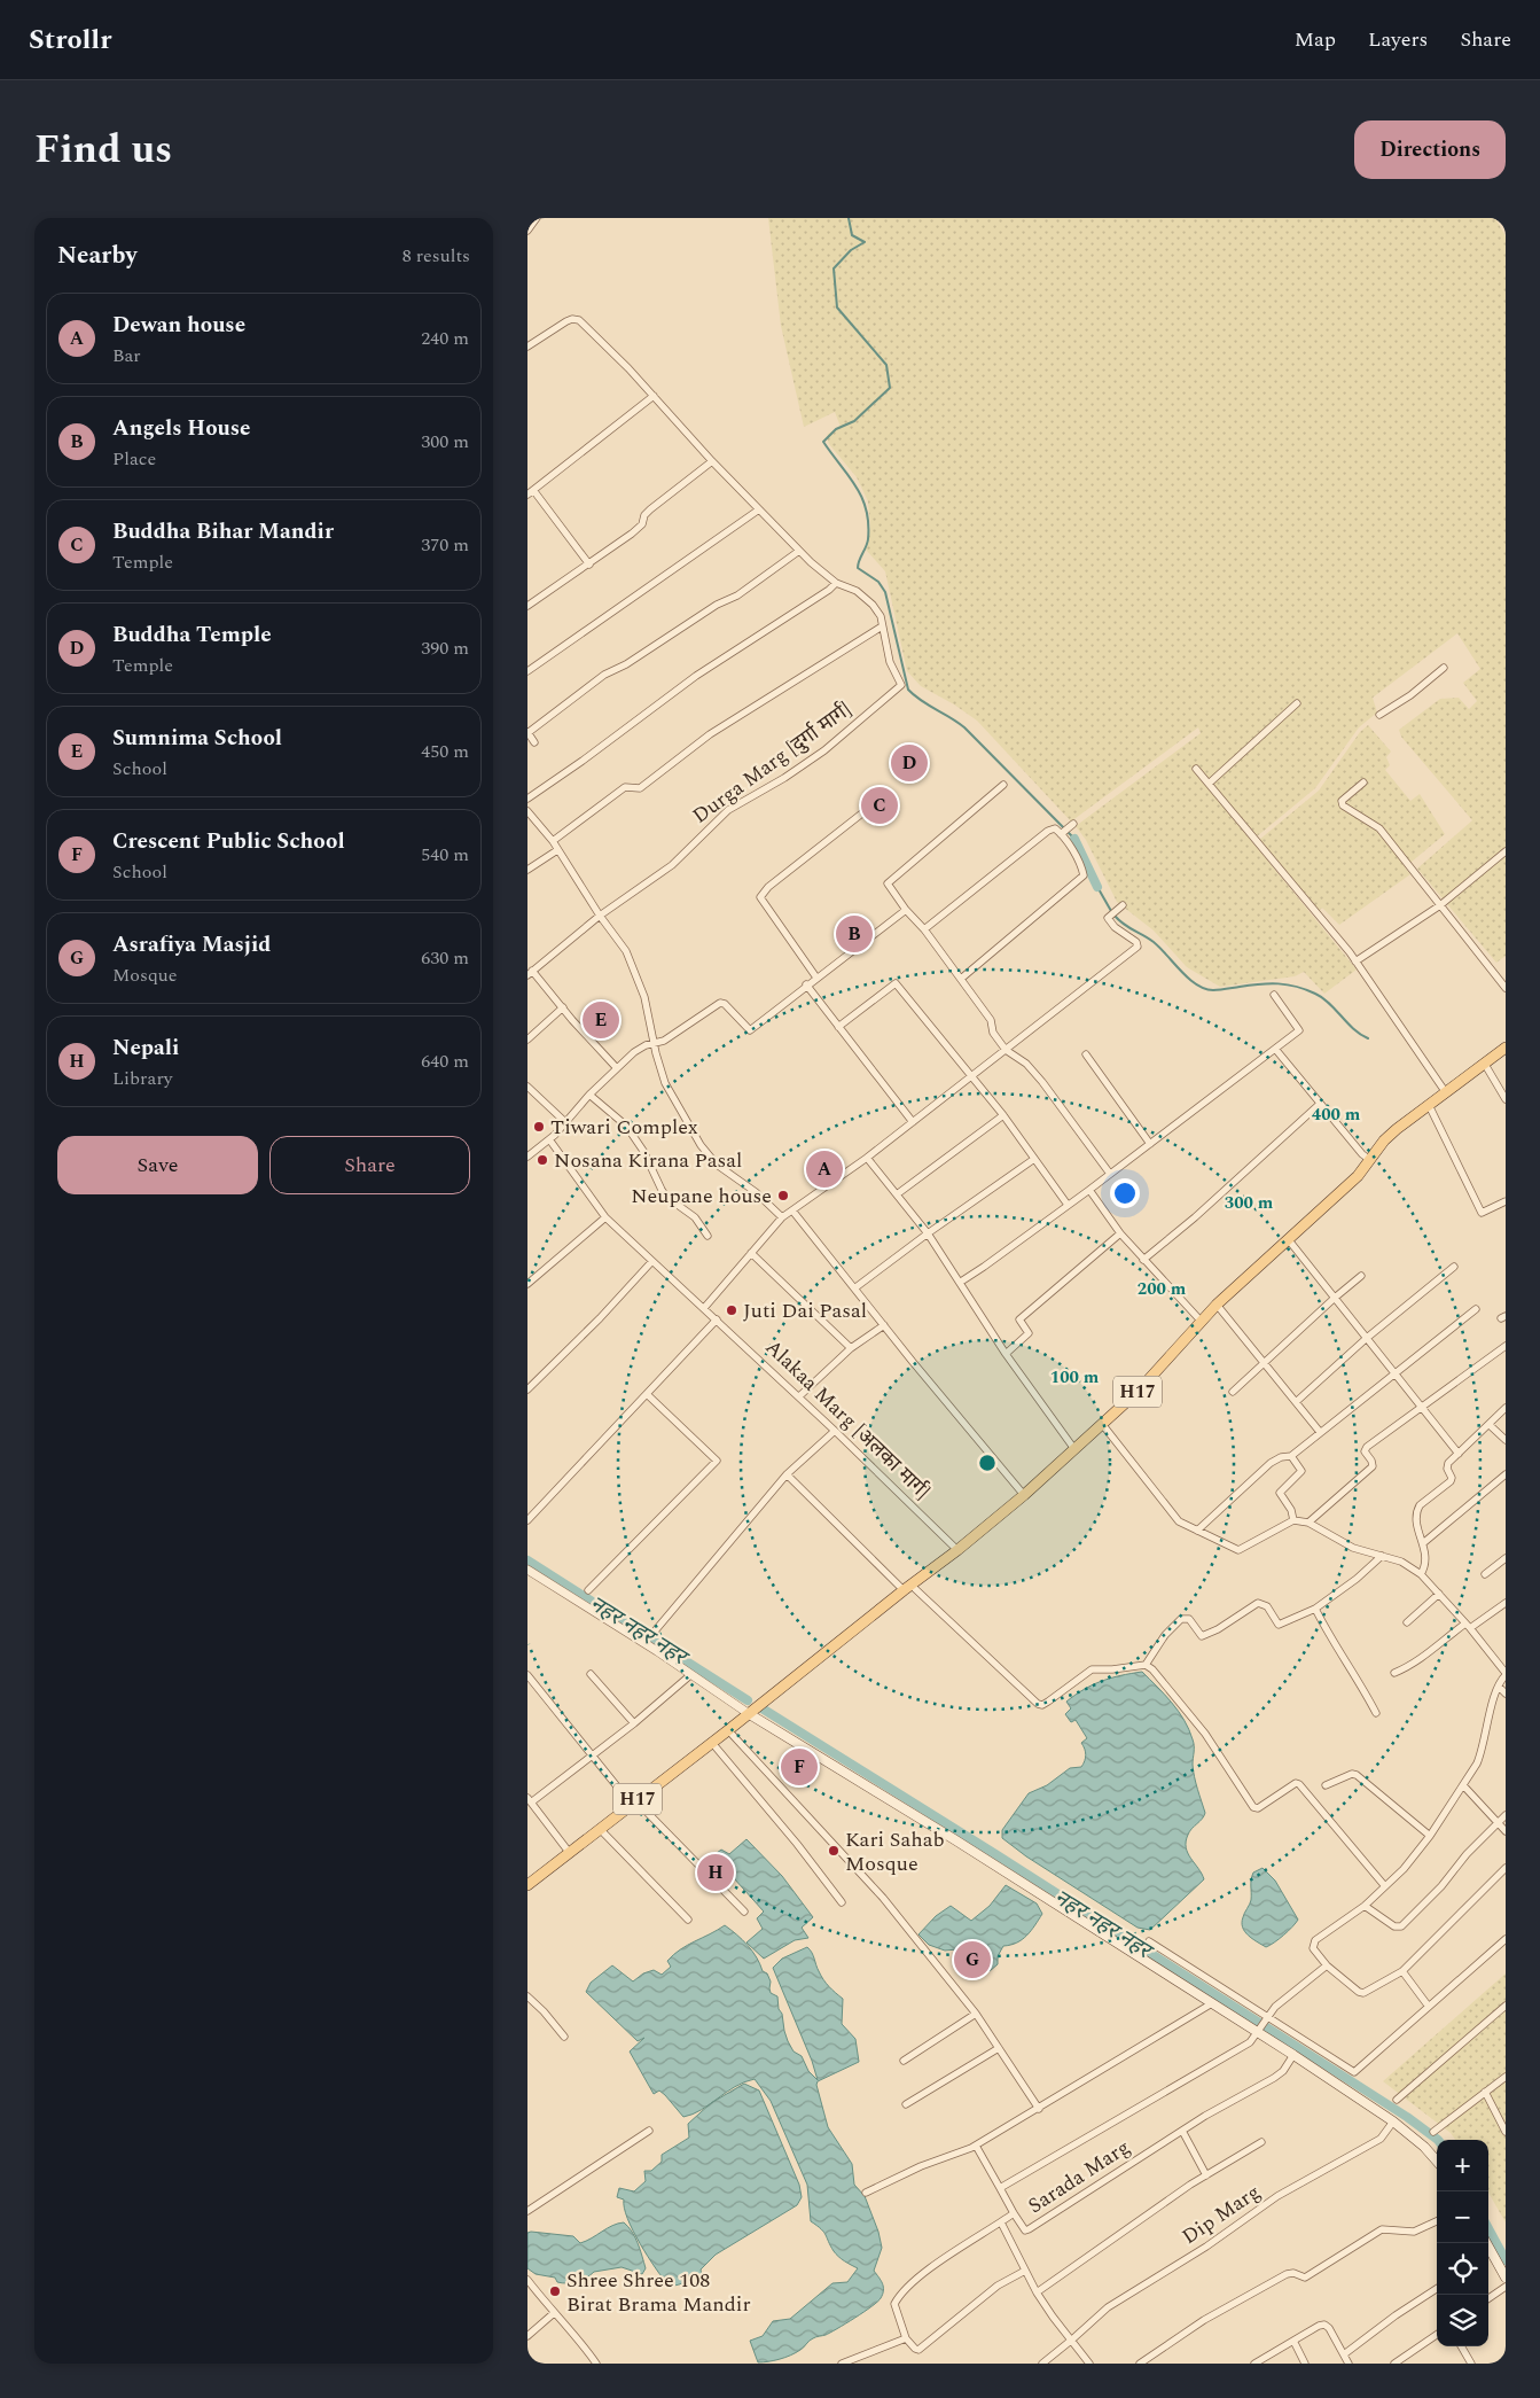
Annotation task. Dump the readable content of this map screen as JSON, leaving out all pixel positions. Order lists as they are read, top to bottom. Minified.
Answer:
{"streets":{"main road":["H17"],"street":["Durga Marg [दुर्गा मार्ग]","Alakaa Marg [अलका मार्ग]","Sarada Marg","Dip Marg"]},"crossings":[["H17","Alakaa Marg [अलका मार्ग]"]],"water":["नहर नहर नहर"],"places":["Tiwari Complex","Nosana Kirana Pasal","Neupane house","Juti Dai Pasal","Kari Sahab Mosque","Shree Shree 108 Birat Brama Mandir"],"page":{"header":"Strollr","nav":["Map","Layers","Share"],"title":"Find us","buttons":["Directions",["Save","Share"]],"heading":["Nearby","8 results"],"list":[{"mark":"A","name":"Dewan house","note":"Bar","value":"240 m"},{"mark":"B","name":"Angels House","note":"Place","value":"300 m"},{"mark":"C","name":"Buddha Bihar Mandir","note":"Temple","value":"370 m"},{"mark":"D","name":"Buddha Temple","note":"Temple","value":"390 m"},{"mark":"E","name":"Sumnima School","note":"School","value":"450 m"},{"mark":"F","name":"Crescent Public School","note":"School","value":"540 m"},{"mark":"G","name":"Asrafiya Masjid","note":"Mosque","value":"630 m"},{"mark":"H","name":"Nepali","note":"Library","value":"640 m"}],"pins":["D","C","B","E","A","F","H","G"],"map_buttons":["+","−"]},"rings":["400 m","300 m","200 m","100 m"]}
